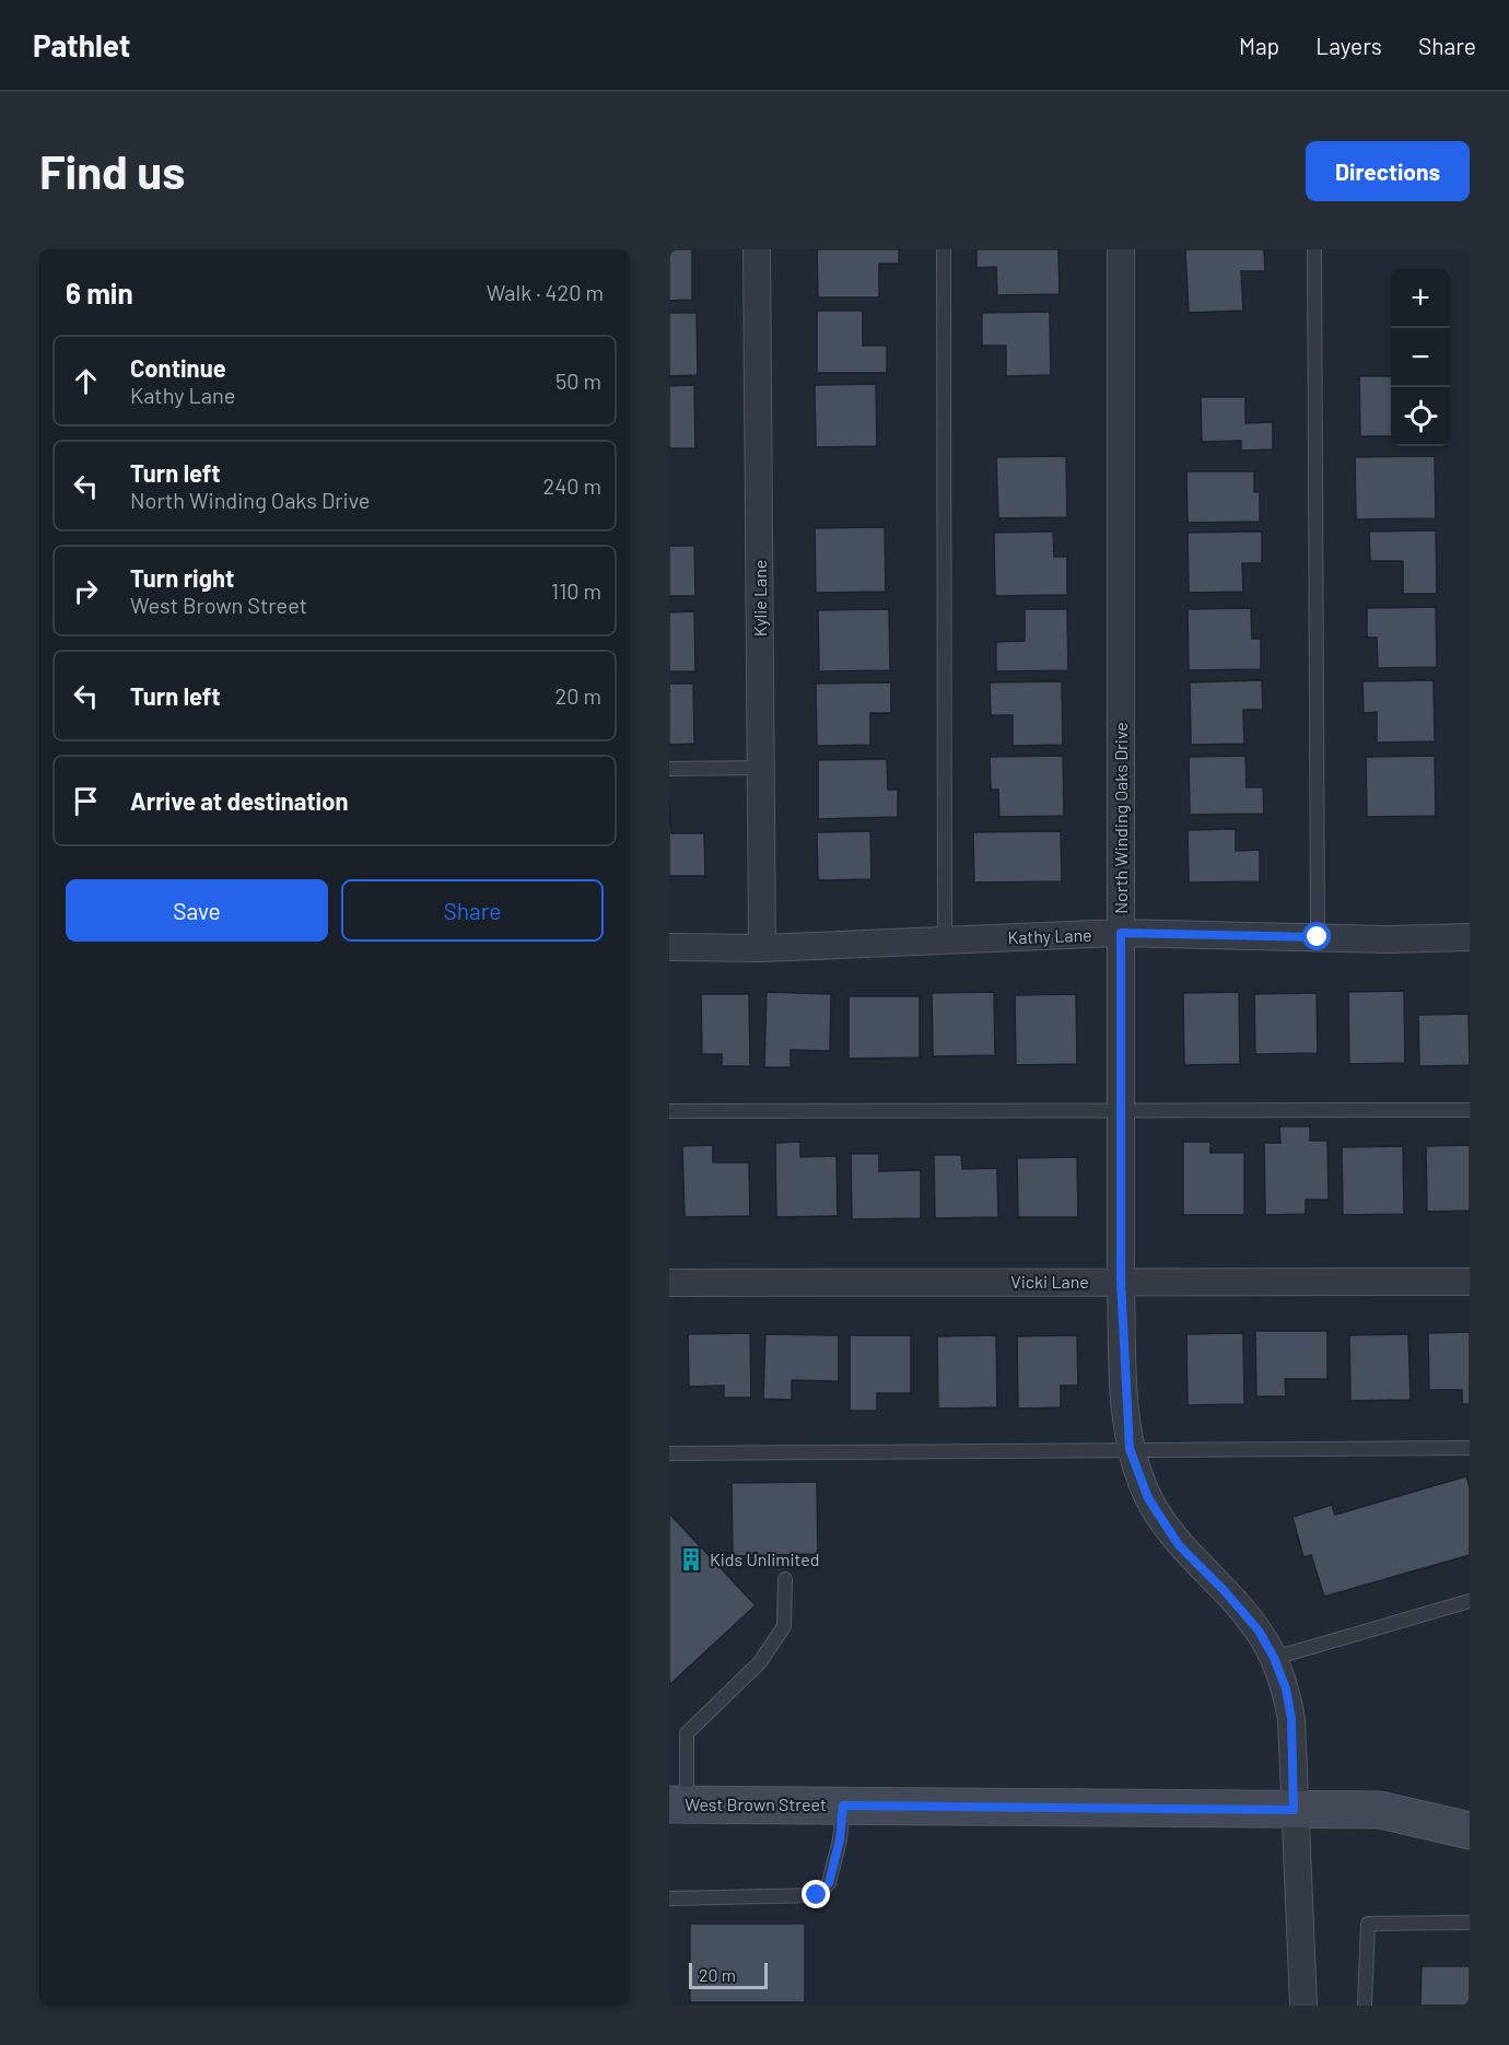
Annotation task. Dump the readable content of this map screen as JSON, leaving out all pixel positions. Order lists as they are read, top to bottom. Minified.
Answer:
{"streets":{"main road":["West Brown Street"],"street":["Kylie Lane","North Winding Oaks Drive","Kathy Lane","Vicki Lane"]},"crossings":[["Kylie Lane","Kathy Lane"],["North Winding Oaks Drive","Kathy Lane"],["North Winding Oaks Drive","Vicki Lane"],["North Winding Oaks Drive","West Brown Street"]],"places":{"building":["Kids Unlimited"]},"scale_bar":"20 m","page":{"header":"Pathlet","nav":["Map","Layers","Share"],"buttons":["Directions",["Save","Share"]],"title":"Find us","heading":["6 min","Walk · 420 m"],"map_buttons":["+","−"],"list":[["Continue","Kathy Lane","50 m"],["Turn left","North Winding Oaks Drive","240 m"],["Turn right","West Brown Street","110 m"],["Turn left","20 m"],"Arrive at destination"],"scale":"20 m"}}
